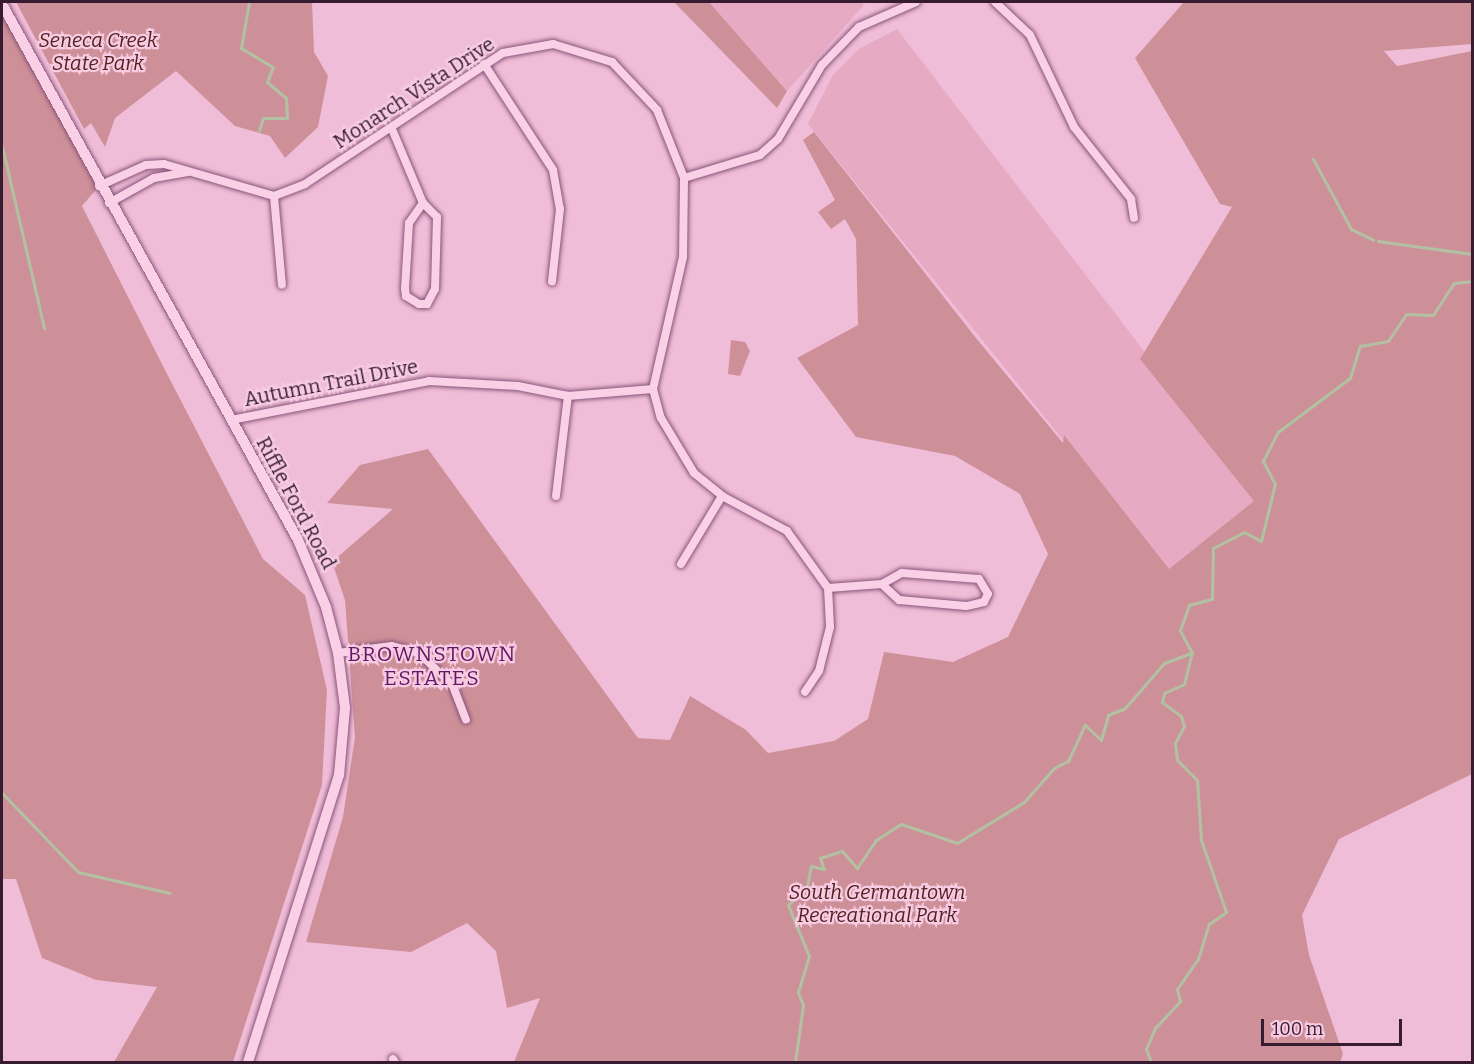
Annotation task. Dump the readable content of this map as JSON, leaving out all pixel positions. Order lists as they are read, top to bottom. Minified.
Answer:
{"streets":{"street":["Monarch Vista Drive","Autumn Trail Drive","Riffle Ford Road"]},"crossings":[["Monarch Vista Drive","Autumn Trail Drive"],["Autumn Trail Drive","Riffle Ford Road"]],"districts":["BROWNSTOWN ESTATES"],"parks":["Seneca Creek State Park","South Germantown Recreational Park"],"scale_bar":"100 m"}
